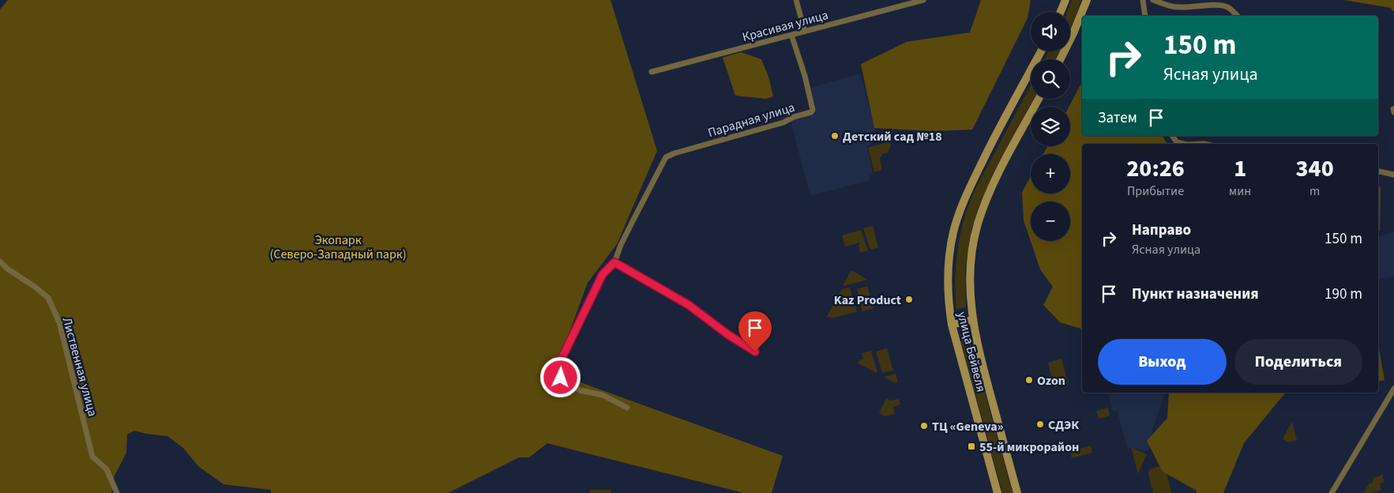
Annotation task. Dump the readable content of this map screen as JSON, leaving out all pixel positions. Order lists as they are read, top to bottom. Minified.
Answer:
{"streets":{"main road":["улица Бейвеля"],"street":["Красивая улица","Парадная улица","Лиственная улица"]},"crossings":[["Красивая улица","Парадная улица"]],"parks":["Экопарк (Северо-Западный парк)"],"places":{"other":["Детский сaд №18","Kaz Product","Ozon","СДЭК","ТЦ «Geneva»"],"transit":["55-й микрорайон"]},"page":{"map_buttons":["+","−"],"turn":["150 m","Ясная улица"],"then":"Затем","eta":["20:26","Прибытие","1","мин","340","m"],"list":[{"name":"Направо","note":"Ясная улица","value":"150 m"},{"name":"Пункт назначения","value":"190 m"}],"buttons":["Выход","Поделиться"]}}
